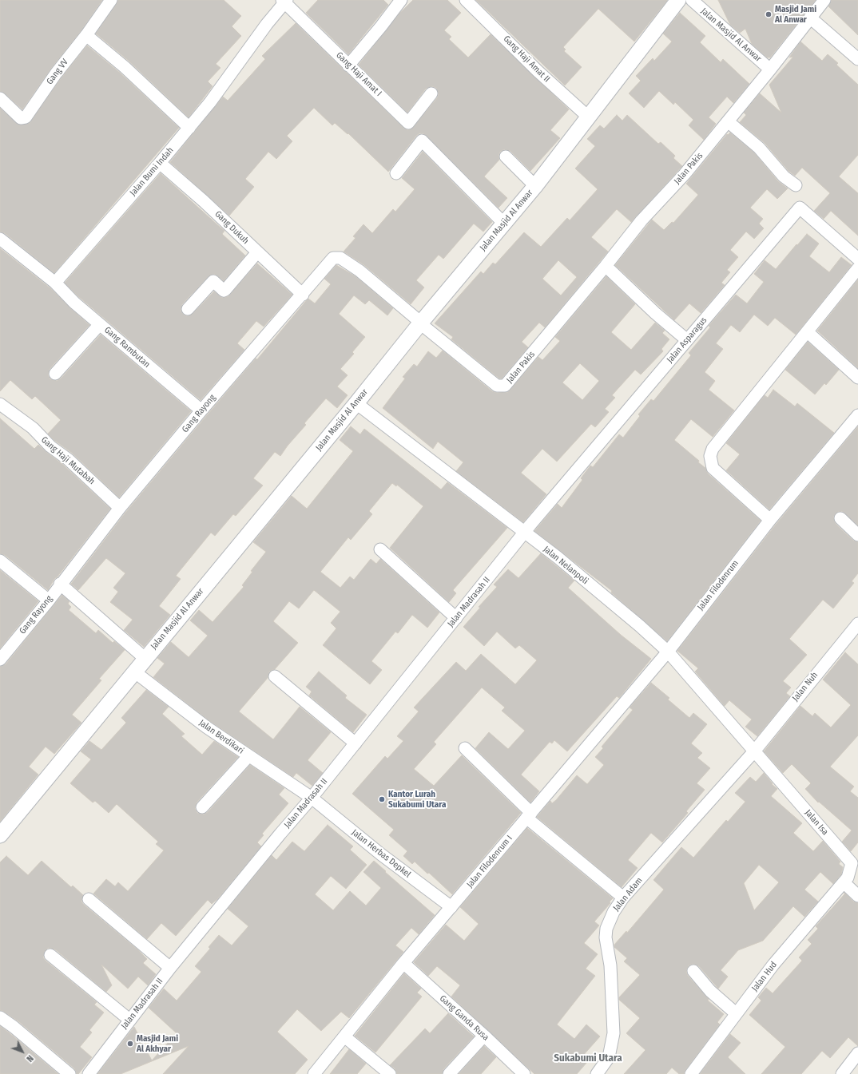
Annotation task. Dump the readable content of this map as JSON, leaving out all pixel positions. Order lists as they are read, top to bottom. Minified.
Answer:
{"streets":{"street":["Jalan Masjid Al Anwar","Gang Haji Amat II","Gang VV","Gang Haji Amat I","Jalan Pakis","Jalan Bumi Indah","Gang Dukuh","Jalan Asparagus","Gang Rambutan","Gang Rayong","Gang Haji Mutabah","Jalan Nelanpoli","Jalan Filodenrum","Jalan Madrasah II","Jalan Nuh","Jalan Berdikari","Jalan Isa","Jalan Herbas Depkel","Jalan Filodenrum I","Jalan Adam","Jalan Hud","Gang Ganda Rusa"]},"crossings":[["Jalan Masjid Al Anwar","Gang Haji Amat II"],["Jalan Masjid Al Anwar","Jalan Pakis"],["Jalan Masjid Al Anwar","Gang Rayong"],["Jalan Masjid Al Anwar","Jalan Nelanpoli"],["Jalan Masjid Al Anwar","Jalan Berdikari"],["Gang Haji Amat I","Jalan Bumi Indah"],["Jalan Pakis","Gang Rayong"],["Jalan Bumi Indah","Gang Dukuh"],["Jalan Bumi Indah","Gang Rambutan"],["Gang Dukuh","Gang Rayong"],["Jalan Asparagus","Jalan Nelanpoli"],["Jalan Asparagus","Jalan Madrasah II"],["Gang Rambutan","Gang Rayong"],["Gang Rayong","Gang Haji Mutabah"],["Jalan Nelanpoli","Jalan Filodenrum"],["Jalan Nelanpoli","Jalan Madrasah II"],["Jalan Nelanpoli","Jalan Nuh"],["Jalan Nelanpoli","Jalan Isa"],["Jalan Nelanpoli","Jalan Filodenrum I"],["Jalan Nelanpoli","Jalan Adam"],["Jalan Filodenrum","Jalan Filodenrum I"],["Jalan Madrasah II","Jalan Berdikari"],["Jalan Madrasah II","Jalan Herbas Depkel"],["Jalan Nuh","Jalan Isa"],["Jalan Nuh","Jalan Adam"],["Jalan Berdikari","Jalan Herbas Depkel"],["Jalan Isa","Jalan Adam"],["Jalan Isa","Jalan Hud"],["Jalan Herbas Depkel","Jalan Filodenrum I"],["Jalan Filodenrum I","Gang Ganda Rusa"]],"districts":["Sukabumi Utara"],"places":["Masjid Jami Al Anwar","Kantor Lurah Sukabumi Utara","Masjid Jami Al Akhyar"],"north":"bottom right"}
